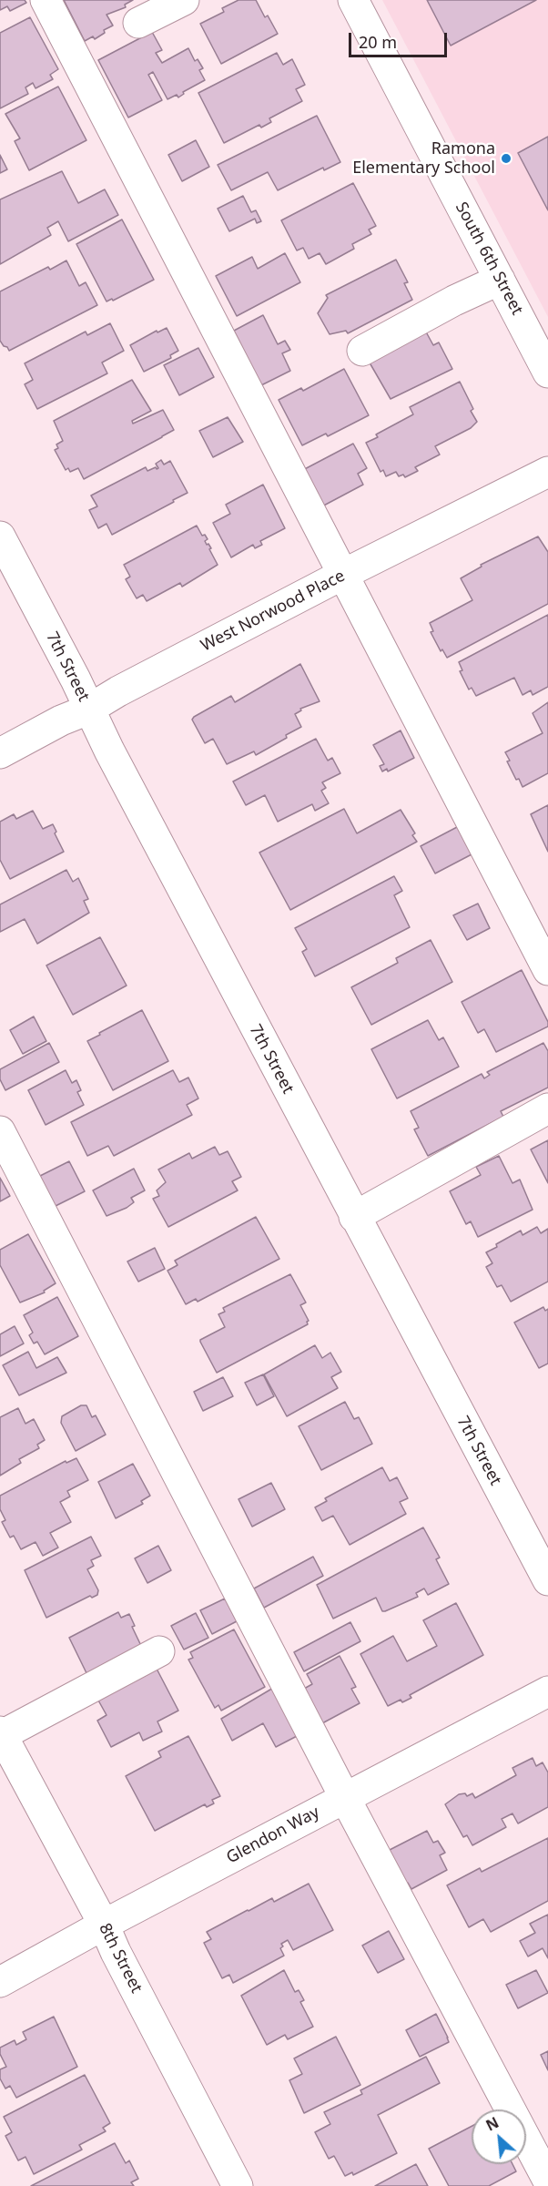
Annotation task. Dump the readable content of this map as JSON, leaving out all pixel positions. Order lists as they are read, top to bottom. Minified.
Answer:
{"streets":{"street":["South 6th Street","West Norwood Place","7th Street","Glendon Way","8th Street"]},"crossings":[["West Norwood Place","7th Street"],["Glendon Way","8th Street"]],"places":["Ramona Elementary School"],"scale_bar":"20 m","north":"top left"}
